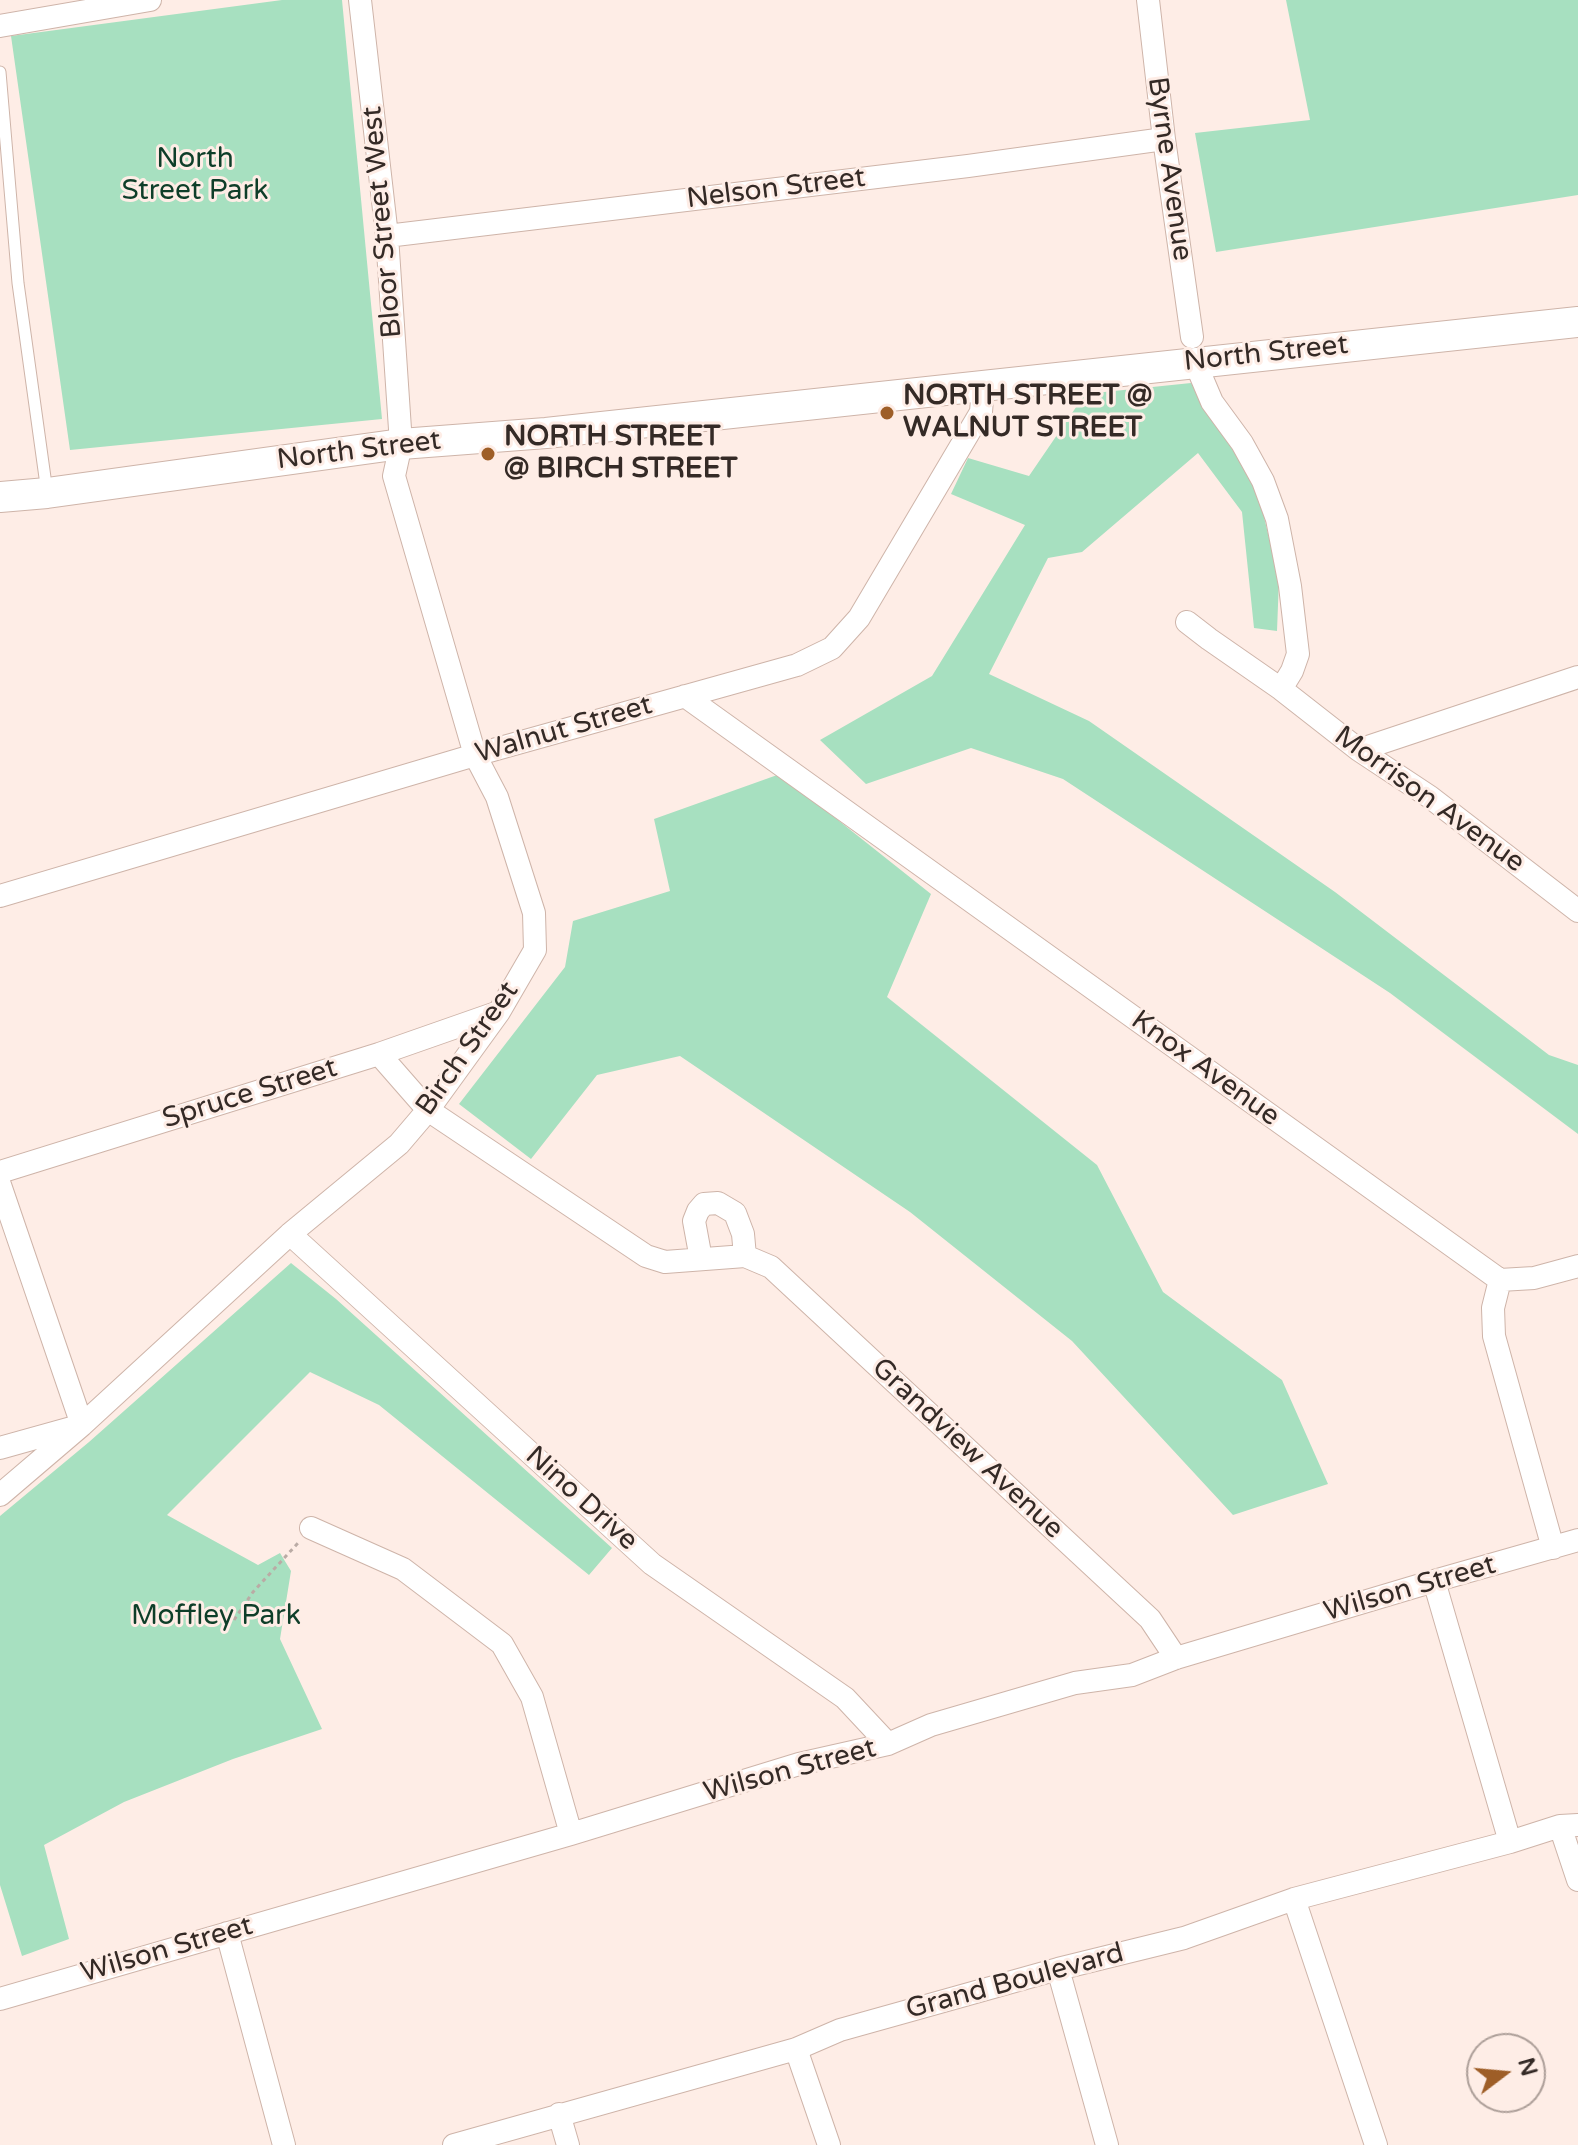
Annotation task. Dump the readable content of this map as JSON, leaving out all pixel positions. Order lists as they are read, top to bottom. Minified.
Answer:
{"streets":{"main road":["North Street"],"street":["Byrne Avenue","Nelson Street","Bloor Street West","Walnut Street","Morrison Avenue","Birch Street","Knox Avenue","Spruce Street","Grandview Avenue","Nino Drive","Wilson Street","Grand Boulevard"]},"crossings":[["Byrne Avenue","Nelson Street"],["Byrne Avenue","North Street"],["Nelson Street","Bloor Street West"],["Bloor Street West","North Street"],["Bloor Street West","Birch Street"],["North Street","Walnut Street"],["North Street","Birch Street"],["Walnut Street","Birch Street"],["Walnut Street","Knox Avenue"],["Birch Street","Spruce Street"],["Birch Street","Nino Drive"],["Grandview Avenue","Wilson Street"],["Nino Drive","Wilson Street"]],"parks":["North Street Park","Moffley Park"],"places":["NORTH STREET @ WALNUT STREET","NORTH STREET @ BIRCH STREET"],"north":"right"}
